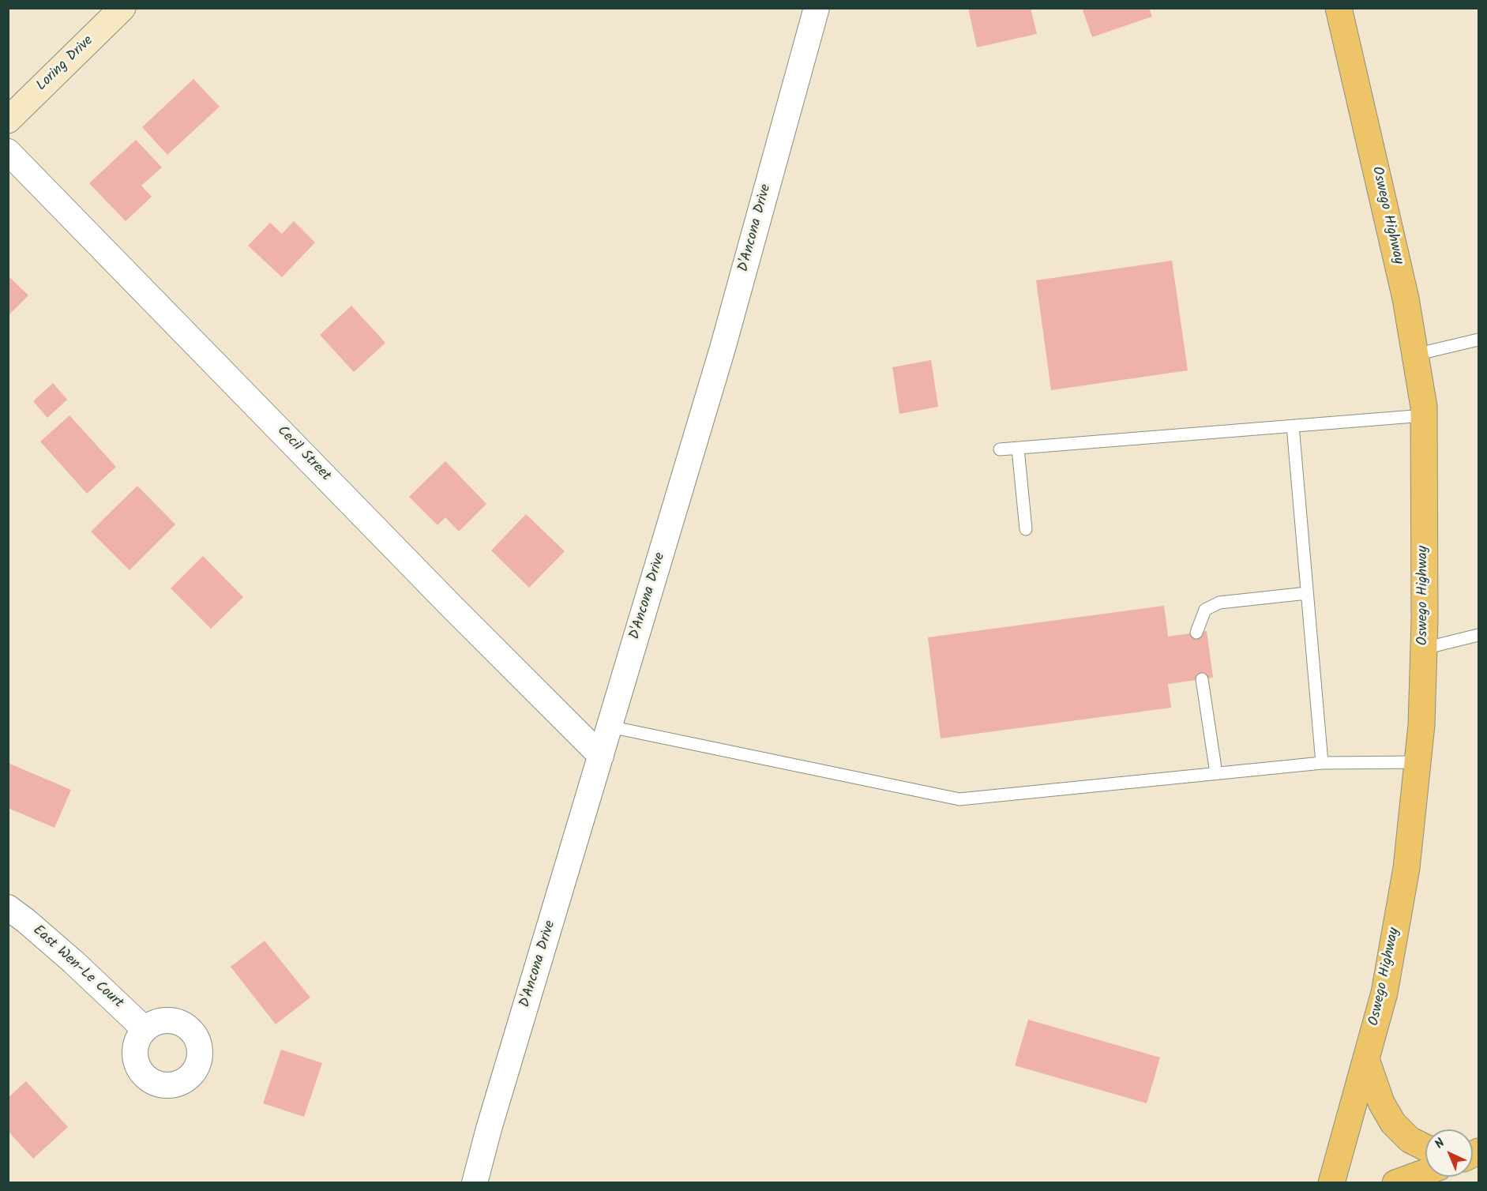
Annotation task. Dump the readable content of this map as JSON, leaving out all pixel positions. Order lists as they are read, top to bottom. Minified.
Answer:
{"streets":{"main road":["Oswego Highway"],"street":["Loring Drive","D'Ancona Drive","Cecil Street","East Wen-Le Court"]},"crossings":[["D'Ancona Drive","Cecil Street"]],"north":"top left"}
